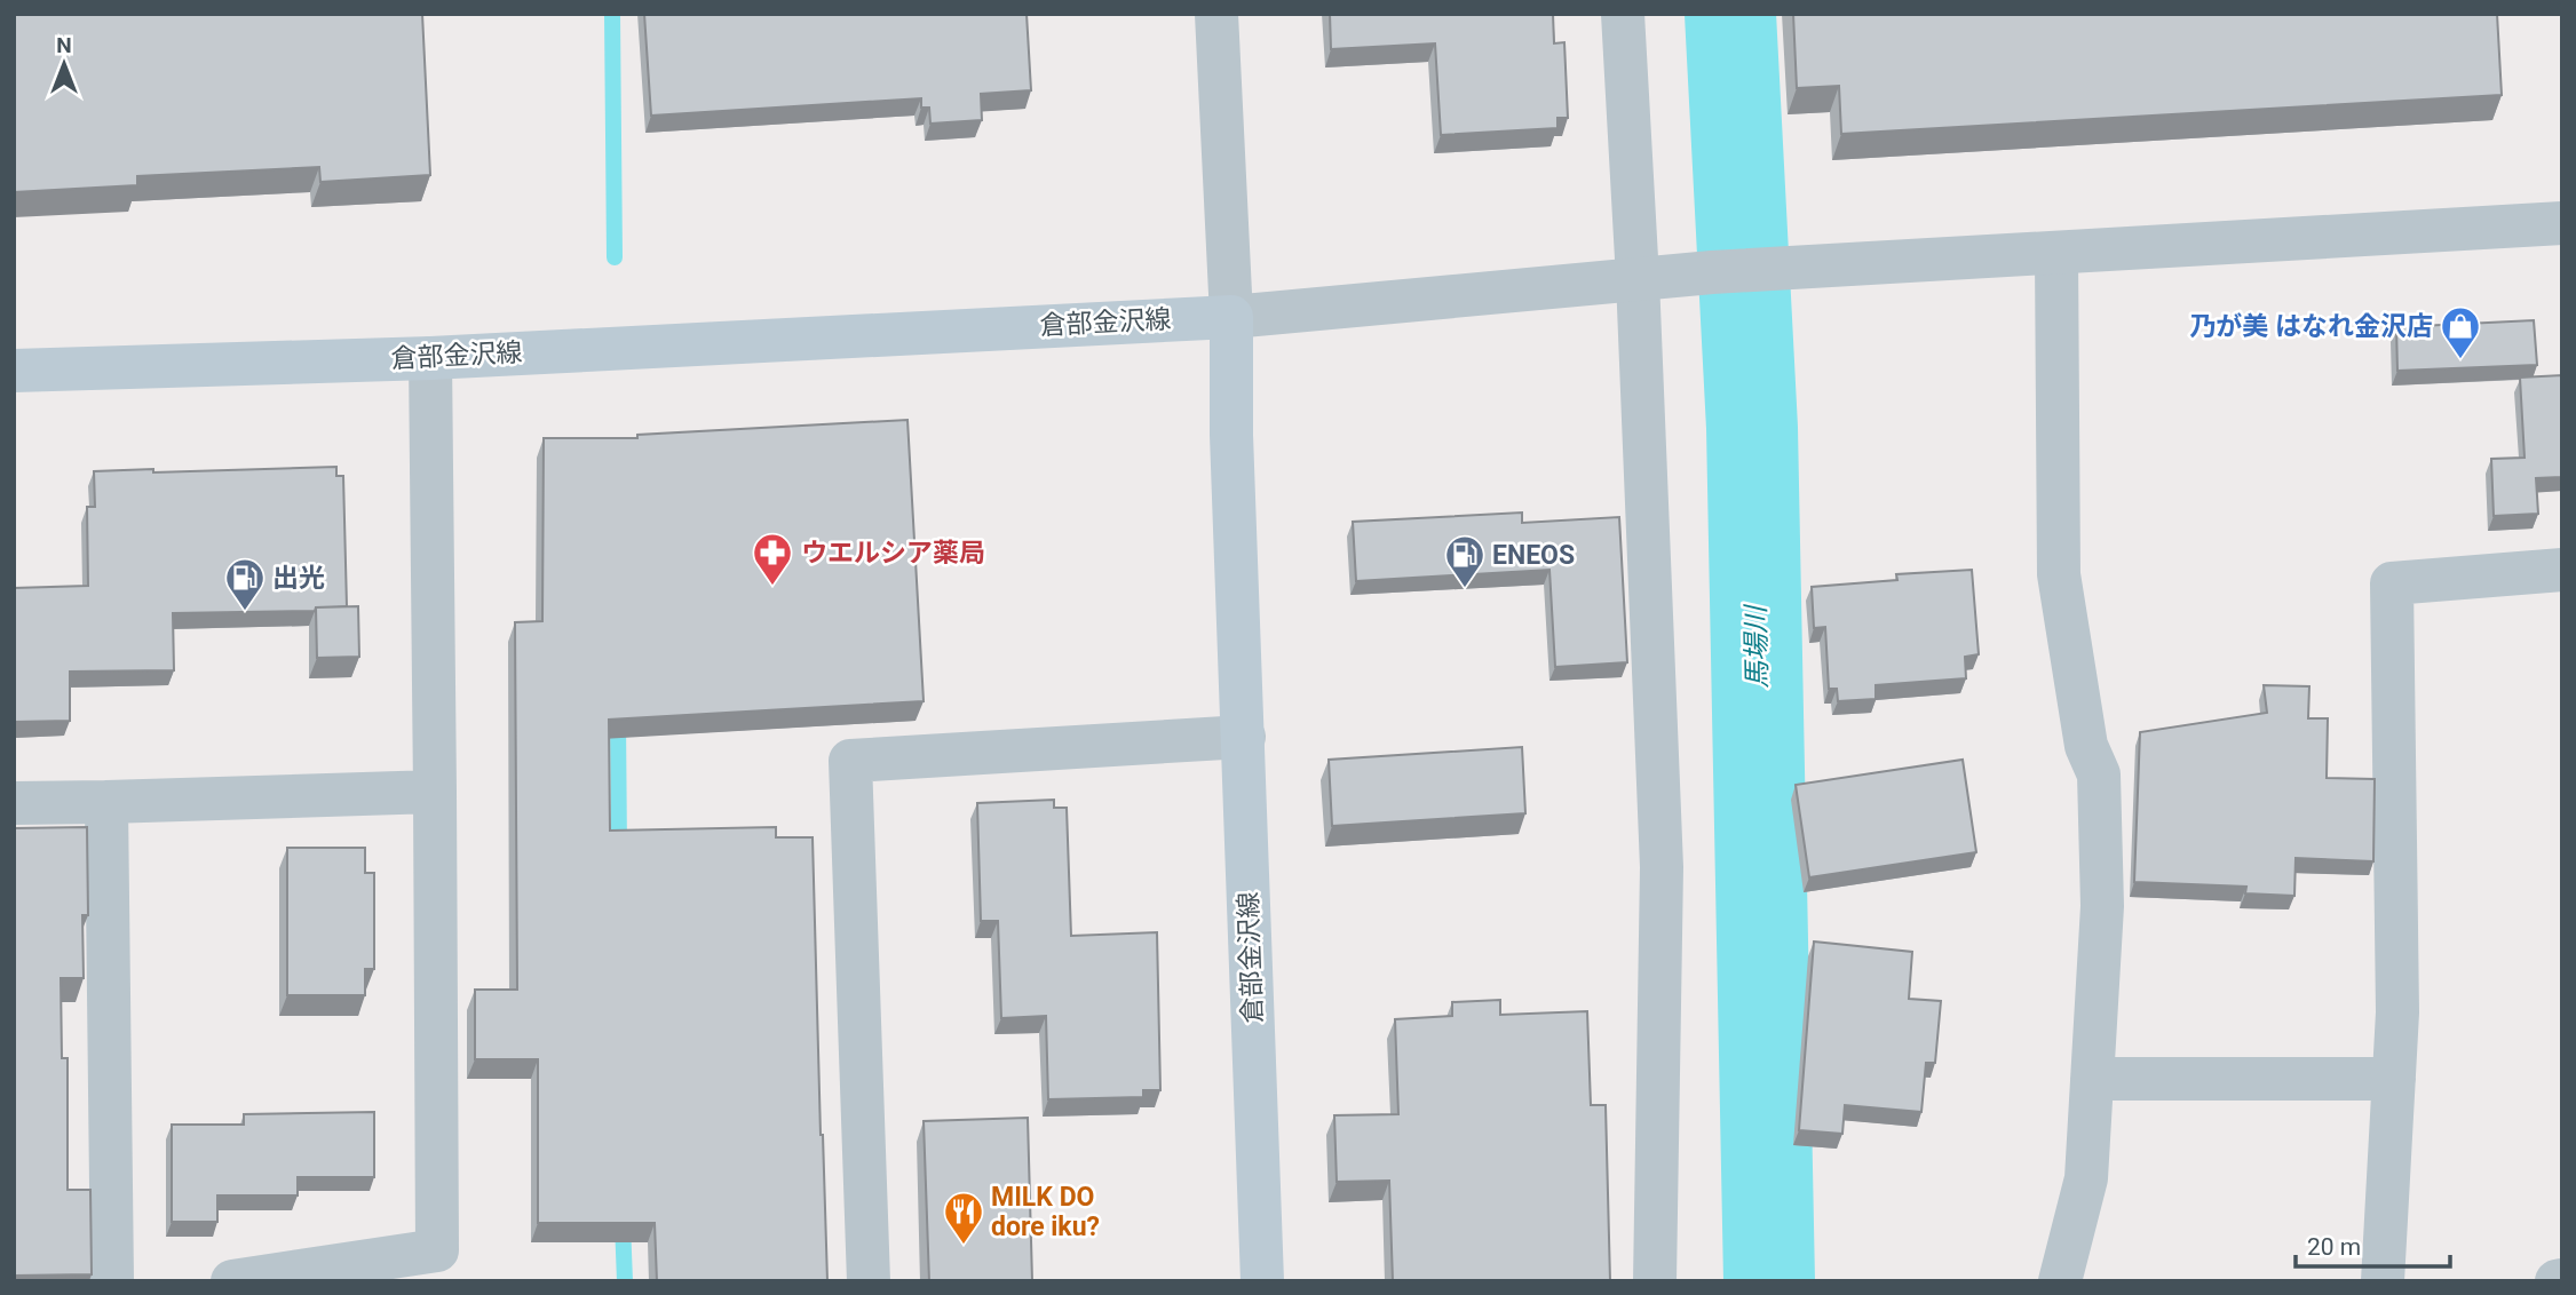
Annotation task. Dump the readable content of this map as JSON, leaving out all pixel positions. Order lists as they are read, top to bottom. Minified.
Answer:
{"streets":{"main road":["倉部金沢線"]},"water":["馬場川"],"places":{"shop":["乃が美 はなれ金沢店"],"pharmacy":["ウエルシア薬局"],"fuel station":["ENEOS","出光"],"restaurant":["MILK DO dore iku?"]},"scale_bar":"20 m","north":"top"}
